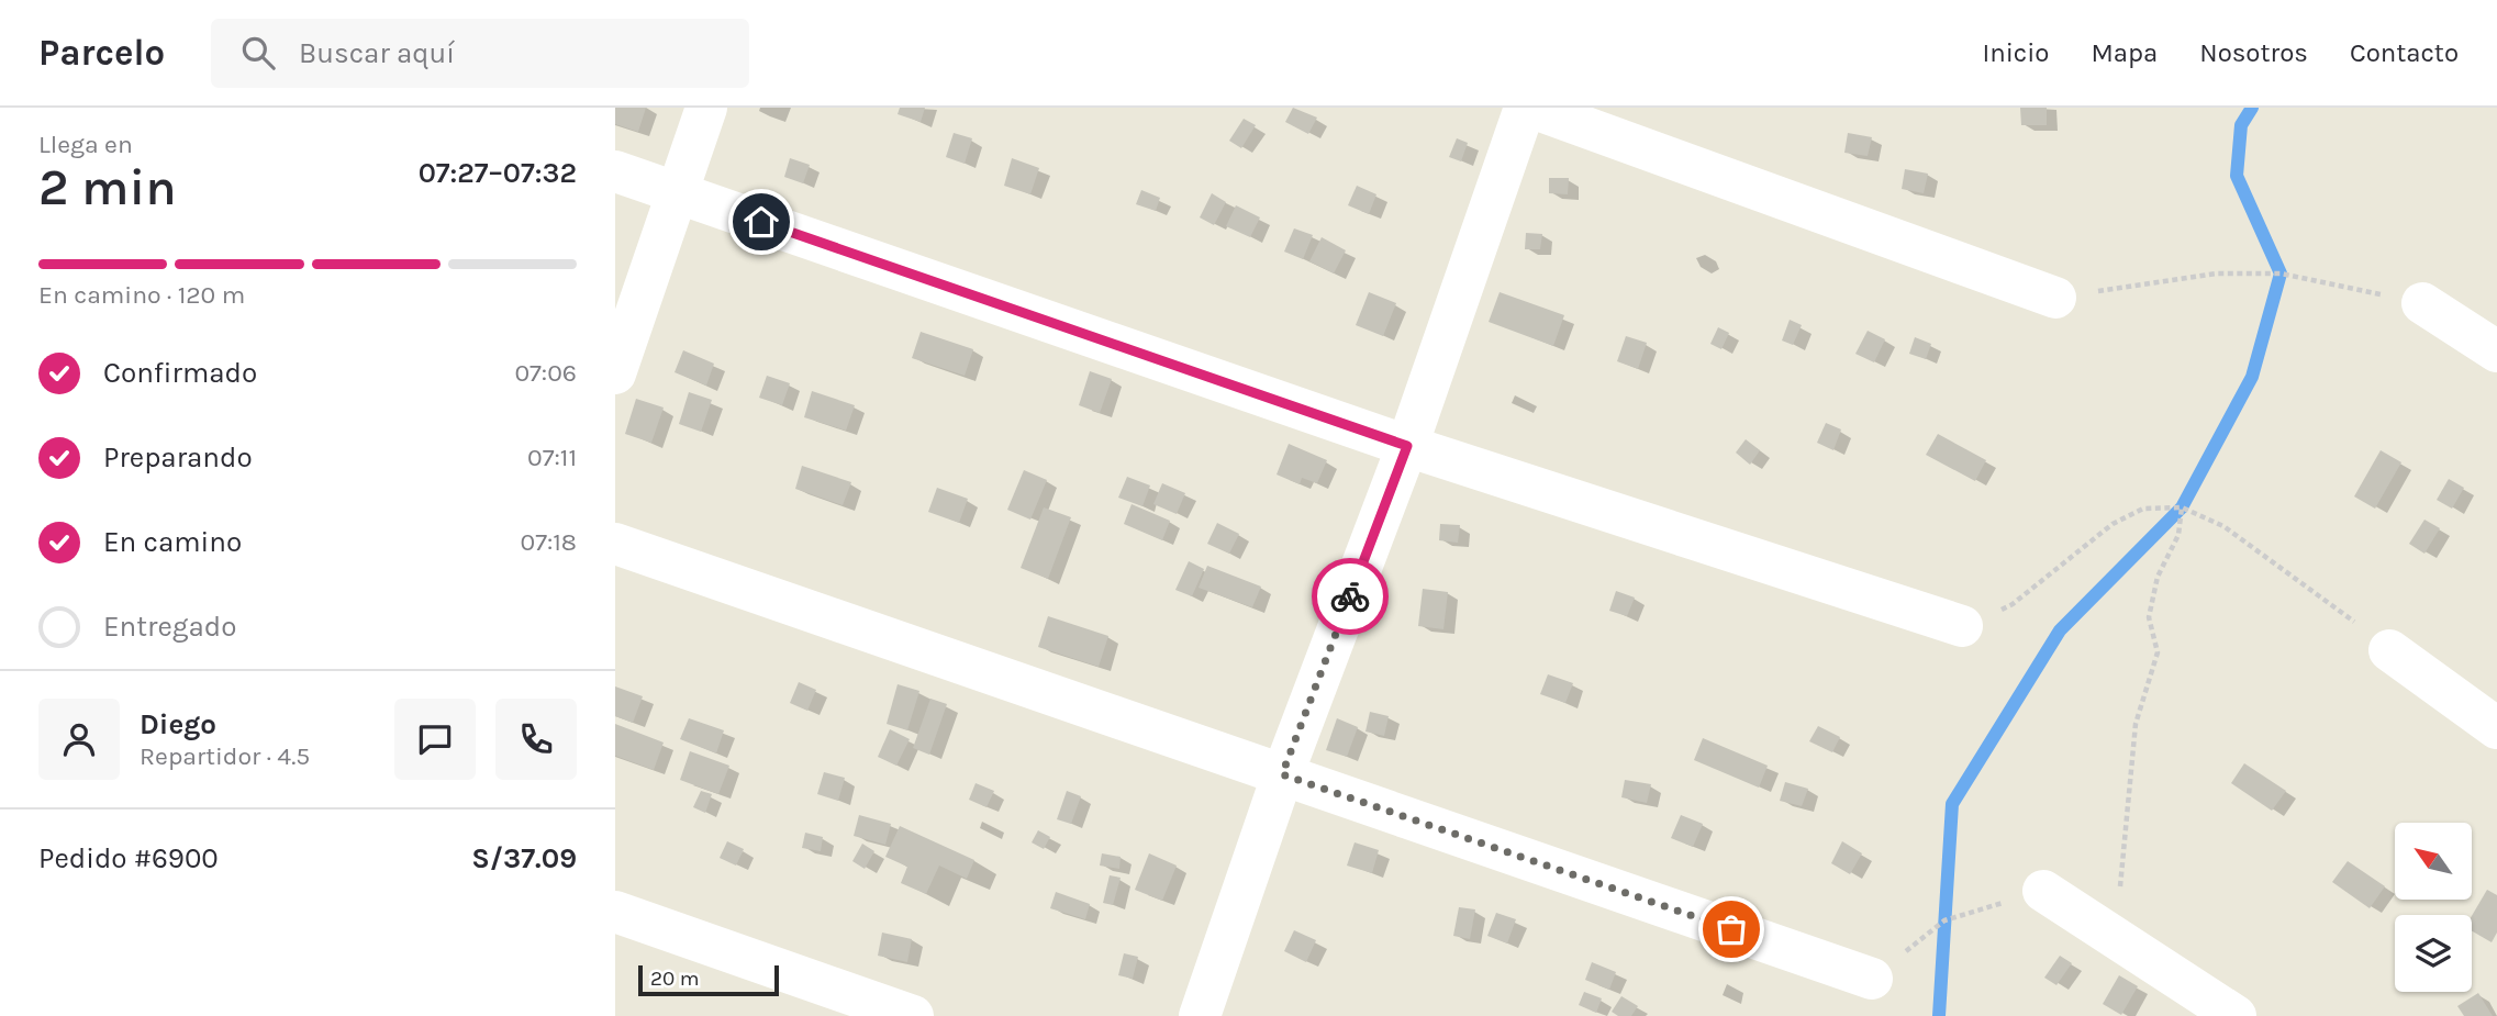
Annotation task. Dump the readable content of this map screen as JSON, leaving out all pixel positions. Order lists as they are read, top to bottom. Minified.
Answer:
{"scale_bar":"20 m","north":"top left","page":{"header":"Parcelo","search":"Buscar aquí","nav":["Inicio","Mapa","Nosotros","Contacto"],"heading":["2 min","Llega en","07:27–07:32"],"panel":["Diego","Repartidor · 4.5","Pedido #6900","S/37.09"],"bar":"En camino · 120 m","list":[["Confirmado","07:06"],["Preparando","07:11"],["En camino","07:18"],"Entregado"],"scale":"20 m"}}
